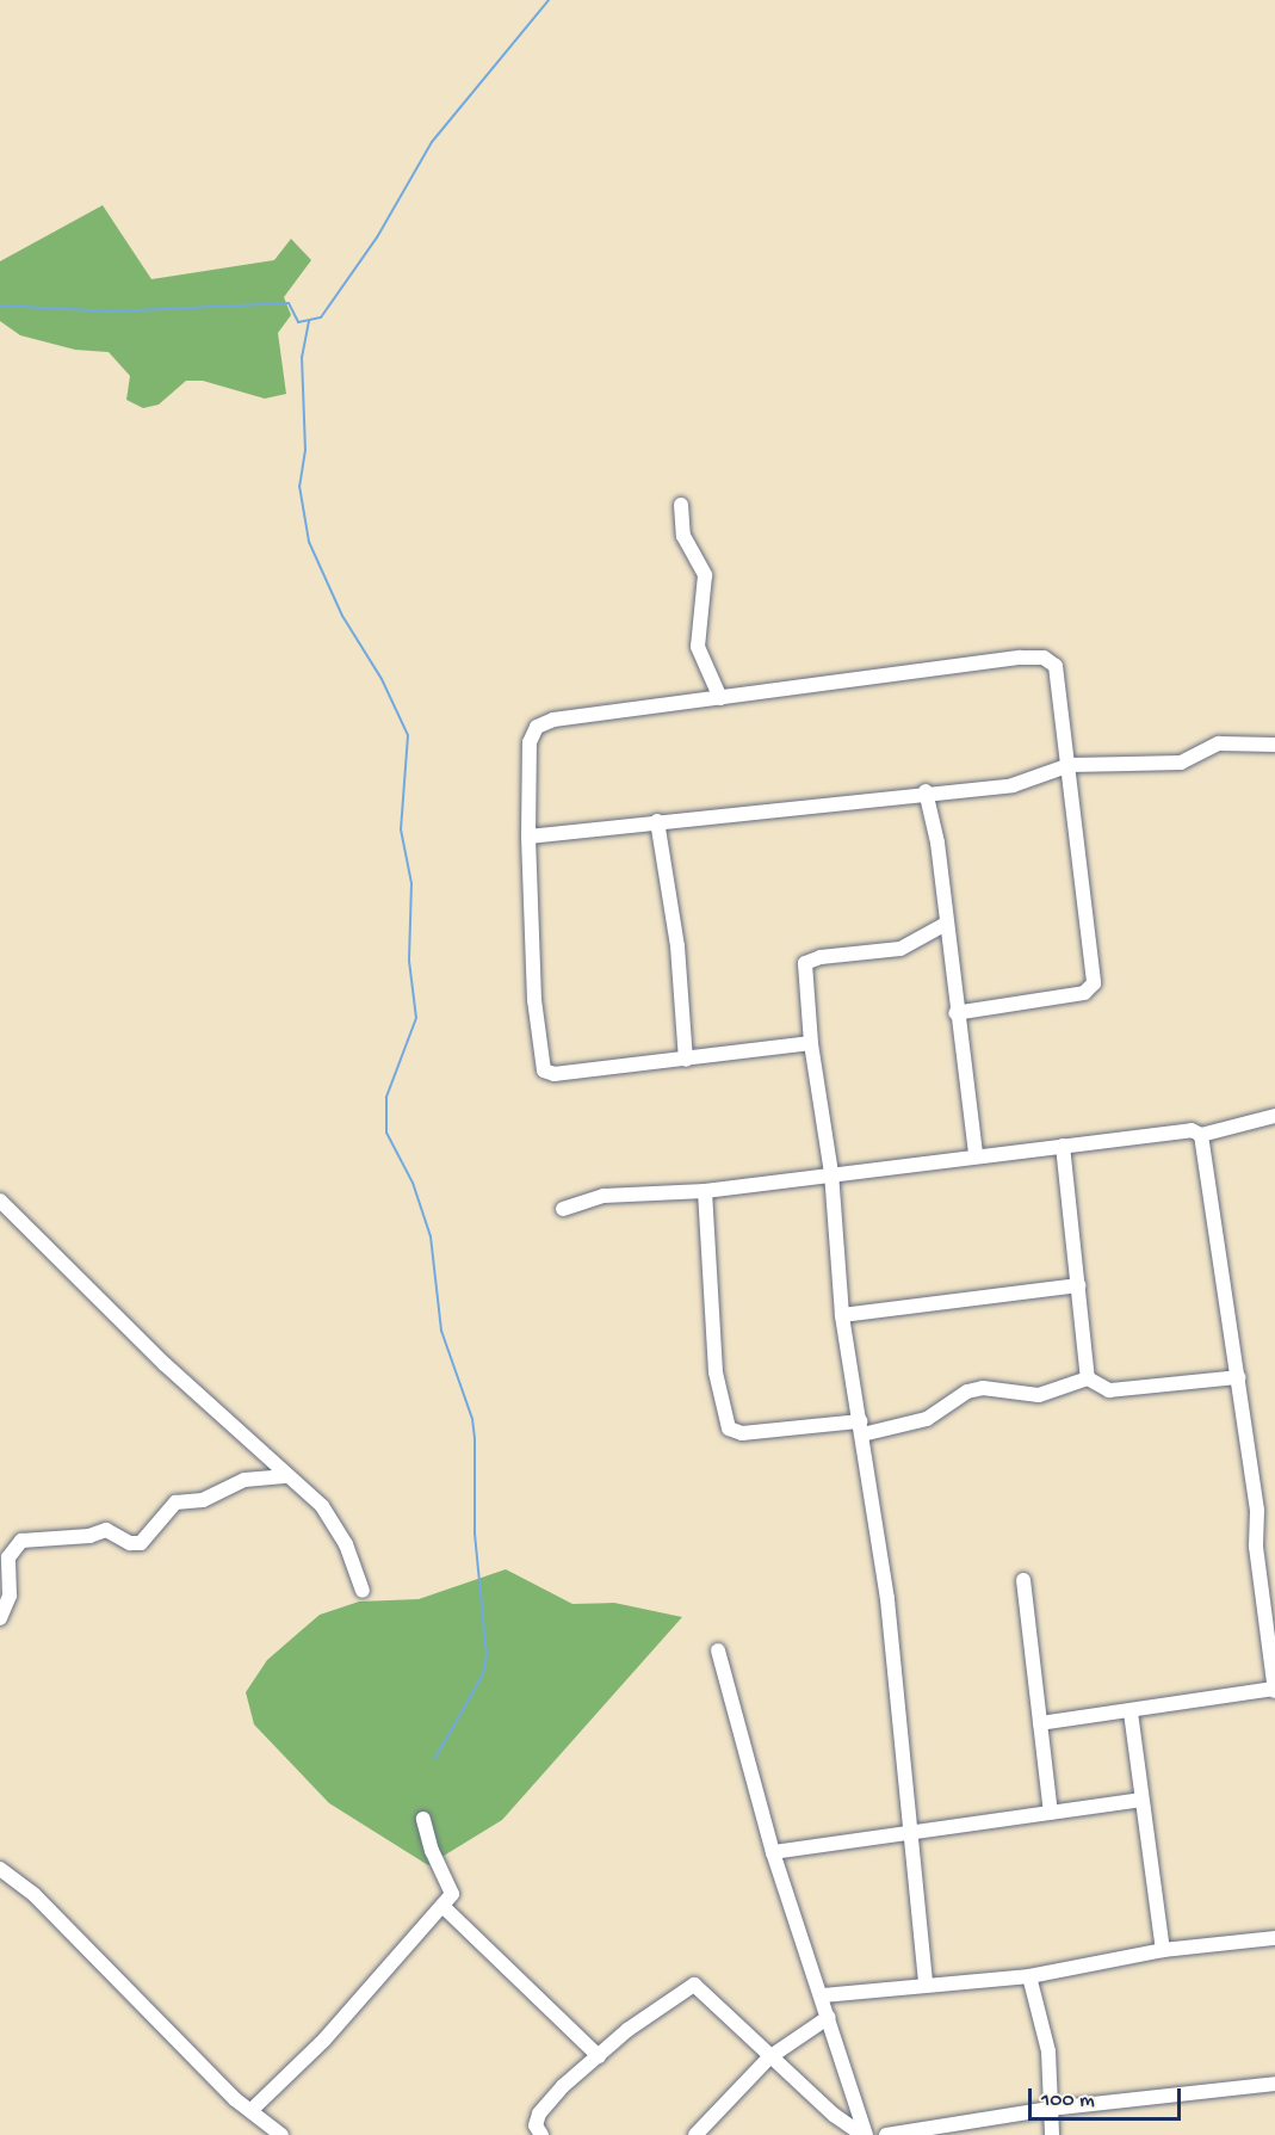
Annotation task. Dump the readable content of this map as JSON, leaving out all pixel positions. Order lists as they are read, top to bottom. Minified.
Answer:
{"scale_bar":"100 m"}
